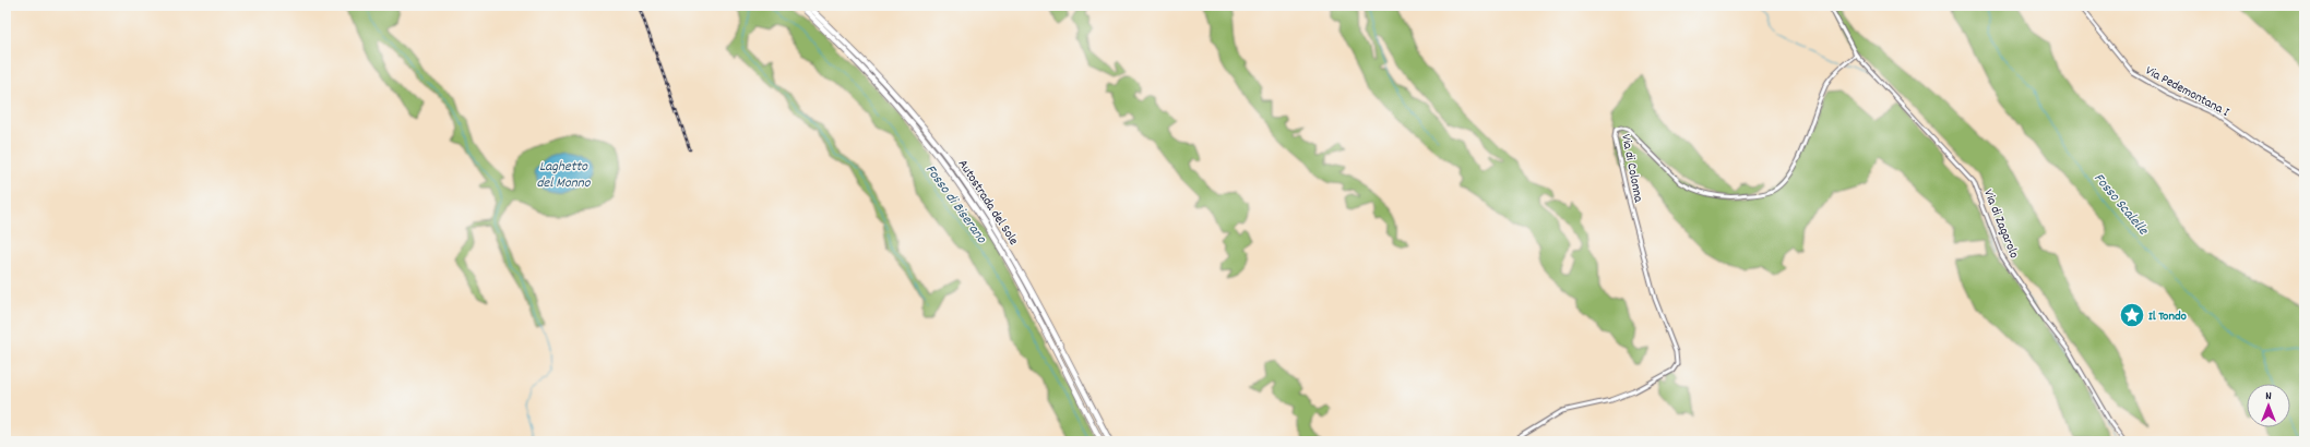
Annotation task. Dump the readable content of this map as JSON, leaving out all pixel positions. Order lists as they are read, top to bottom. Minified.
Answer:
{"streets":{"highway":["Autostrada del Sole"],"street":["Via Pedemontana I","Via di Colonna","Via di Zagarolo"]},"crossings":[["Via di Colonna","Via di Zagarolo"]],"water":["Laghetto del Monno","Fosso di Biserano","Fosso Scalelle"],"places":{"place":["Il Tondo"]},"north":"top"}
